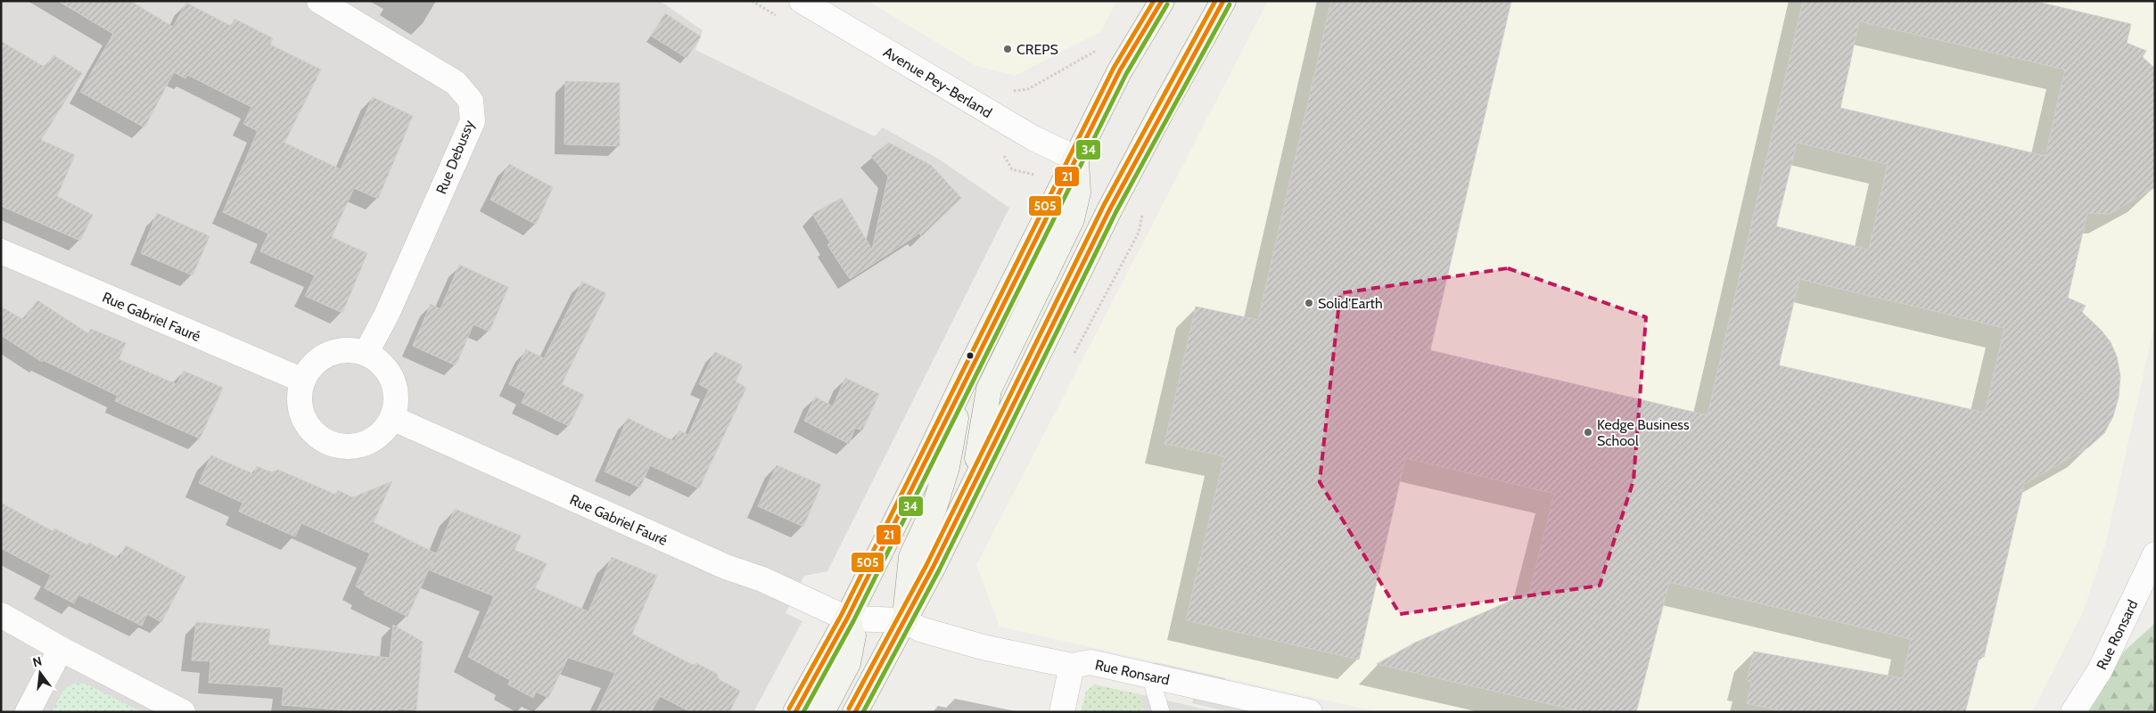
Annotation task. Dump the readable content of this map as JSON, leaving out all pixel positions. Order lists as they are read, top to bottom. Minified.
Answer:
{"streets":{"street":["Avenue Pey-Berland","Rue Debussy","Rue Gabriel Fauré","Rue Ronsard"]},"crossings":[["Rue Debussy","Rue Gabriel Fauré"]],"places":["CREPS","Solid'Earth","Kedge Business School"],"lines":["transit line 21","transit line 505","transit line 34"],"north":"top"}
